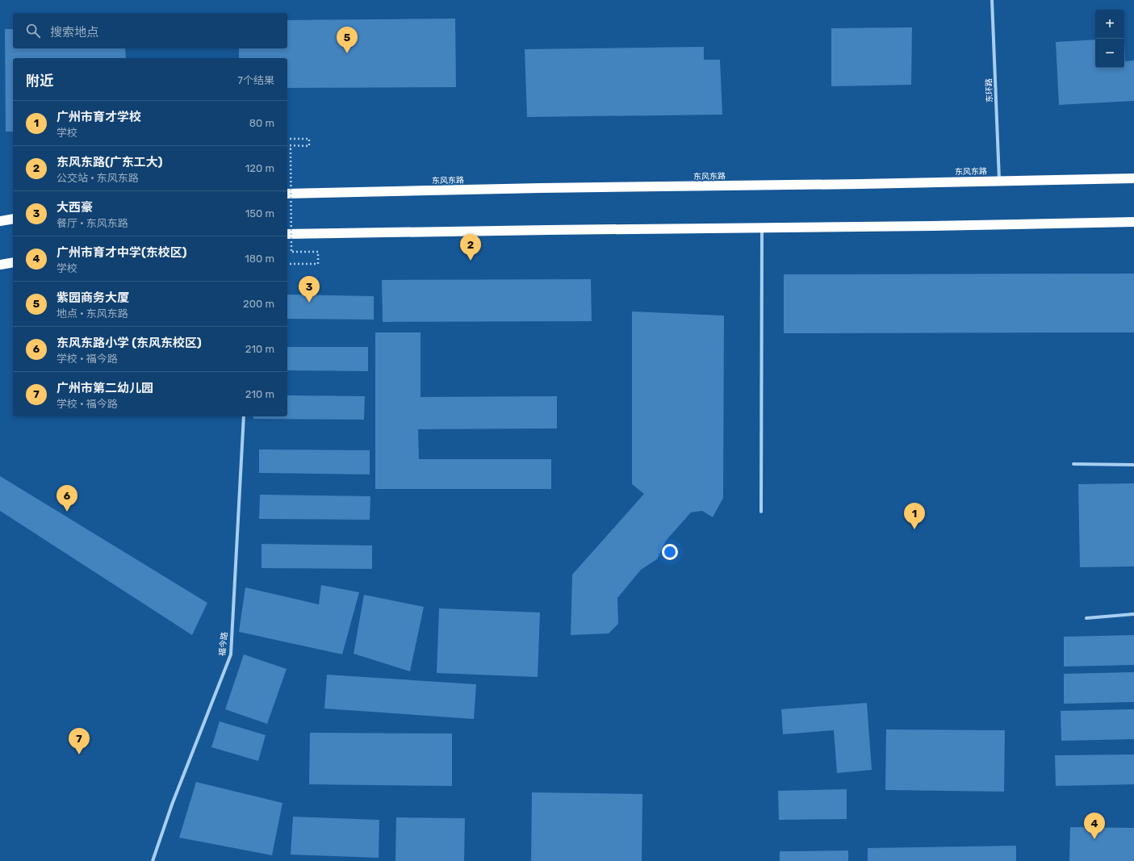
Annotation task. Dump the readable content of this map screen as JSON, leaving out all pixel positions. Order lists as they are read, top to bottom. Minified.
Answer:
{"streets":{"highway":["东风东路"],"street":["东环路","福今路"]},"crossings":[["东环路","东风东路"]],"page":{"map_buttons":["+","−"],"search":"搜索地点","pins":["5","2","3","6","1","7","4"],"heading":["附近","7个结果"],"list":[{"mark":"1","name":"广州市育才学校","note":"学校","value":"80 m"},{"mark":"2","name":"东风东路(广东工大)","note":"公交站 · 东风东路","value":"120 m"},{"mark":"3","name":"大西豪","note":"餐厅 · 东风东路","value":"150 m"},{"mark":"4","name":"广州市育才中学(东校区)","note":"学校","value":"180 m"},{"mark":"5","name":"紫园商务大厦","note":"地点 · 东风东路","value":"200 m"},{"mark":"6","name":"东风东路小学 (东风东校区)","note":"学校 · 福今路","value":"210 m"},{"mark":"7","name":"广州市第二幼儿园","note":"学校 · 福今路","value":"210 m"}]}}
